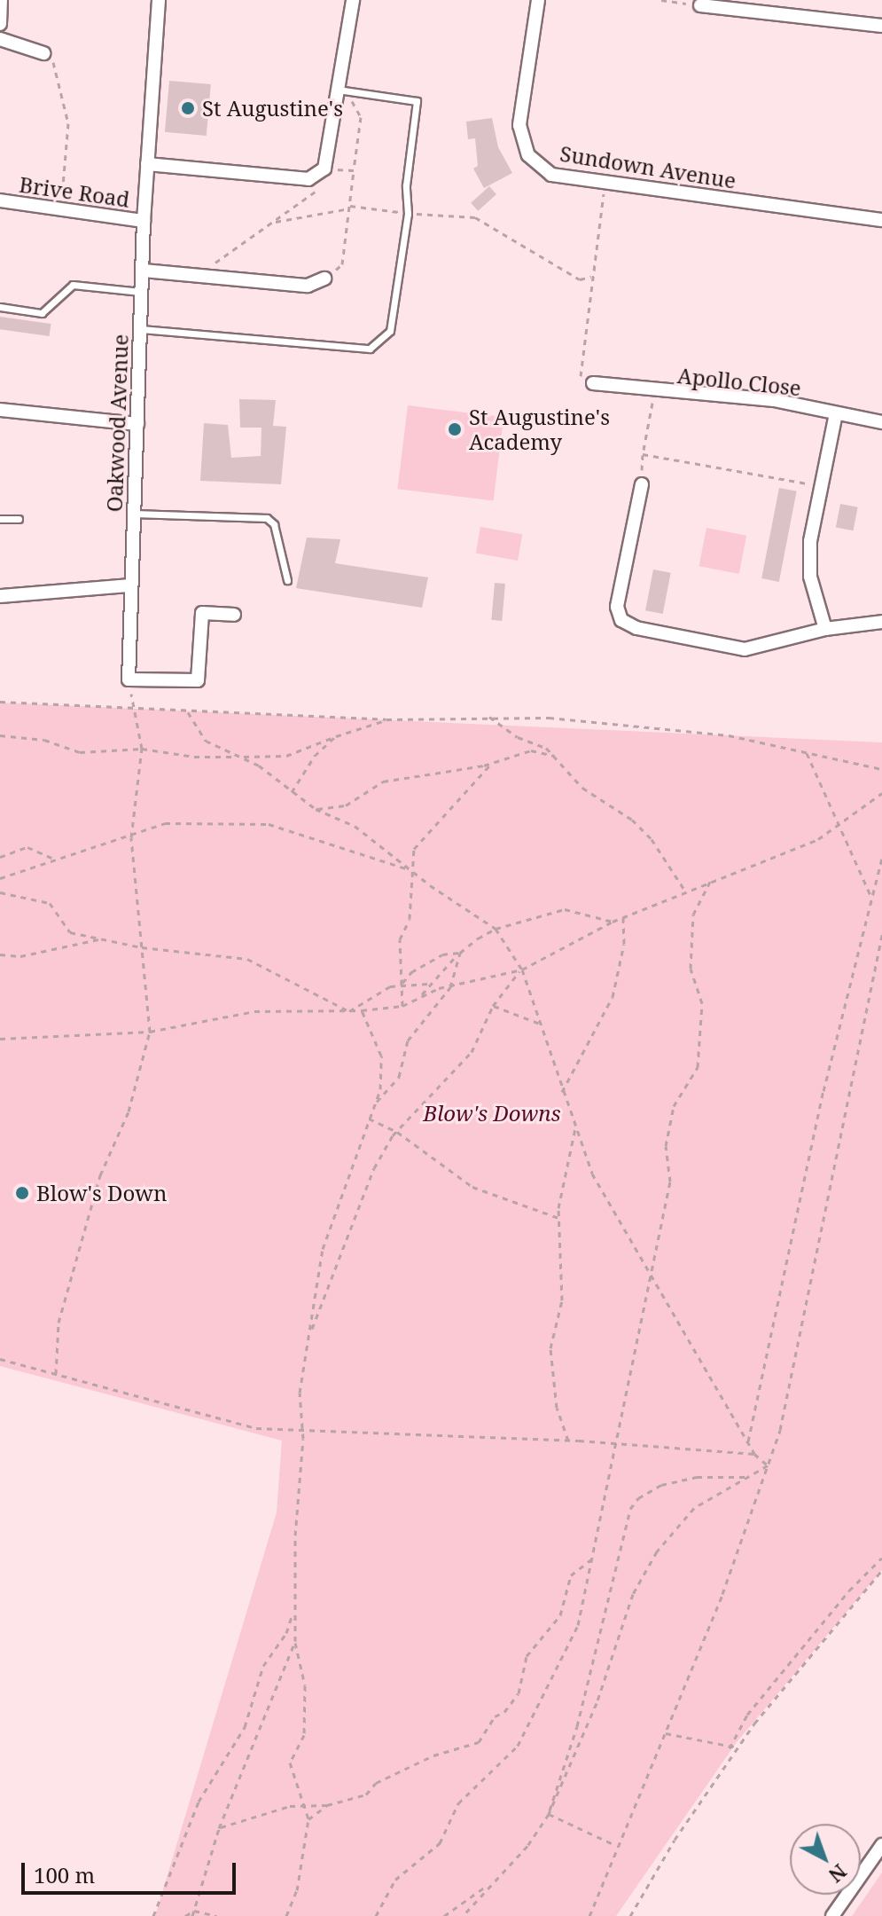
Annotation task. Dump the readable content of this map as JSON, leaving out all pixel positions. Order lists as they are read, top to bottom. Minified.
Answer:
{"streets":{"street":["Sundown Avenue","Brive Road","Apollo Close","Oakwood Avenue"]},"crossings":[["Brive Road","Oakwood Avenue"]],"parks":["Blow's Downs"],"places":["St Augustine's","St Augustine's Academy","Blow's Down"],"scale_bar":"100 m","north":"bottom right"}
